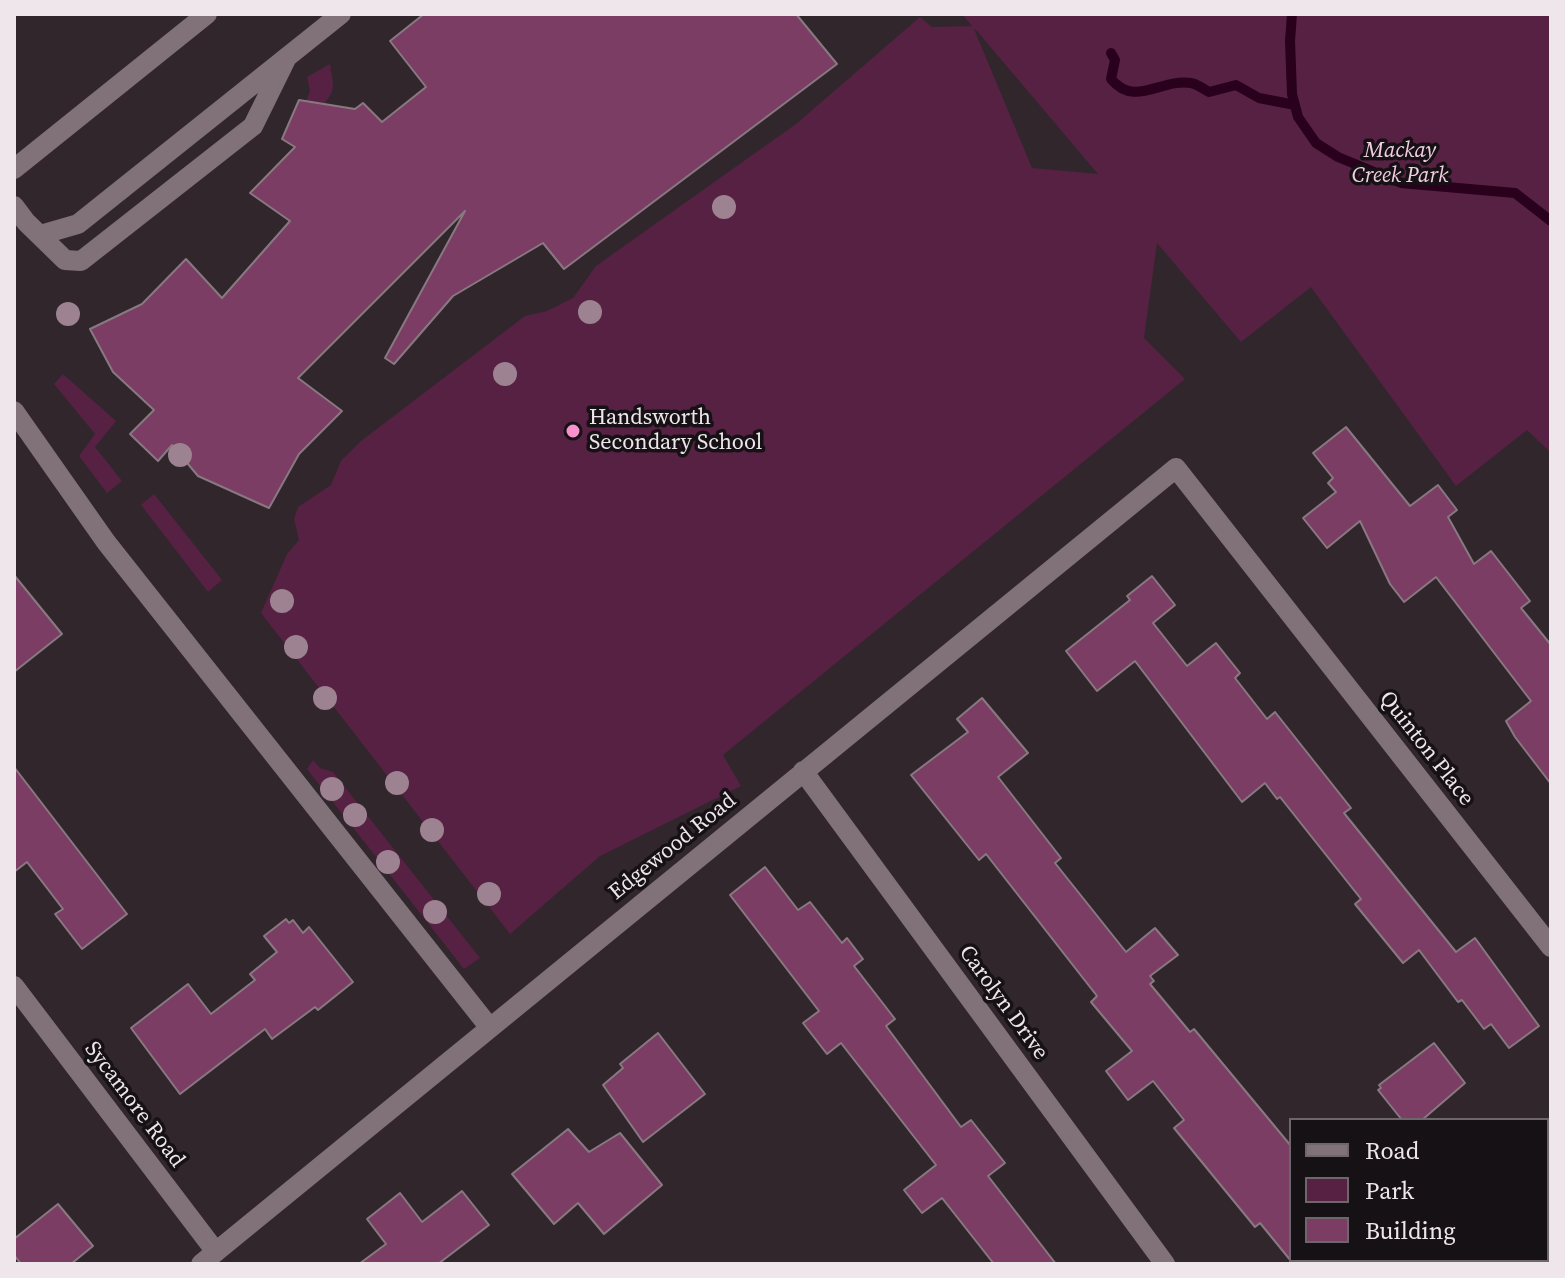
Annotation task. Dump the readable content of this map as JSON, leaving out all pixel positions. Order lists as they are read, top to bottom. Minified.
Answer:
{"streets":{"street":["Quinton Place","Edgewood Road","Carolyn Drive","Sycamore Road"]},"crossings":[["Quinton Place","Edgewood Road"],["Edgewood Road","Carolyn Drive"],["Edgewood Road","Sycamore Road"]],"parks":["Mackay Creek Park"],"places":["Handsworth Secondary School"],"legend":["Road","Park","Building"]}
